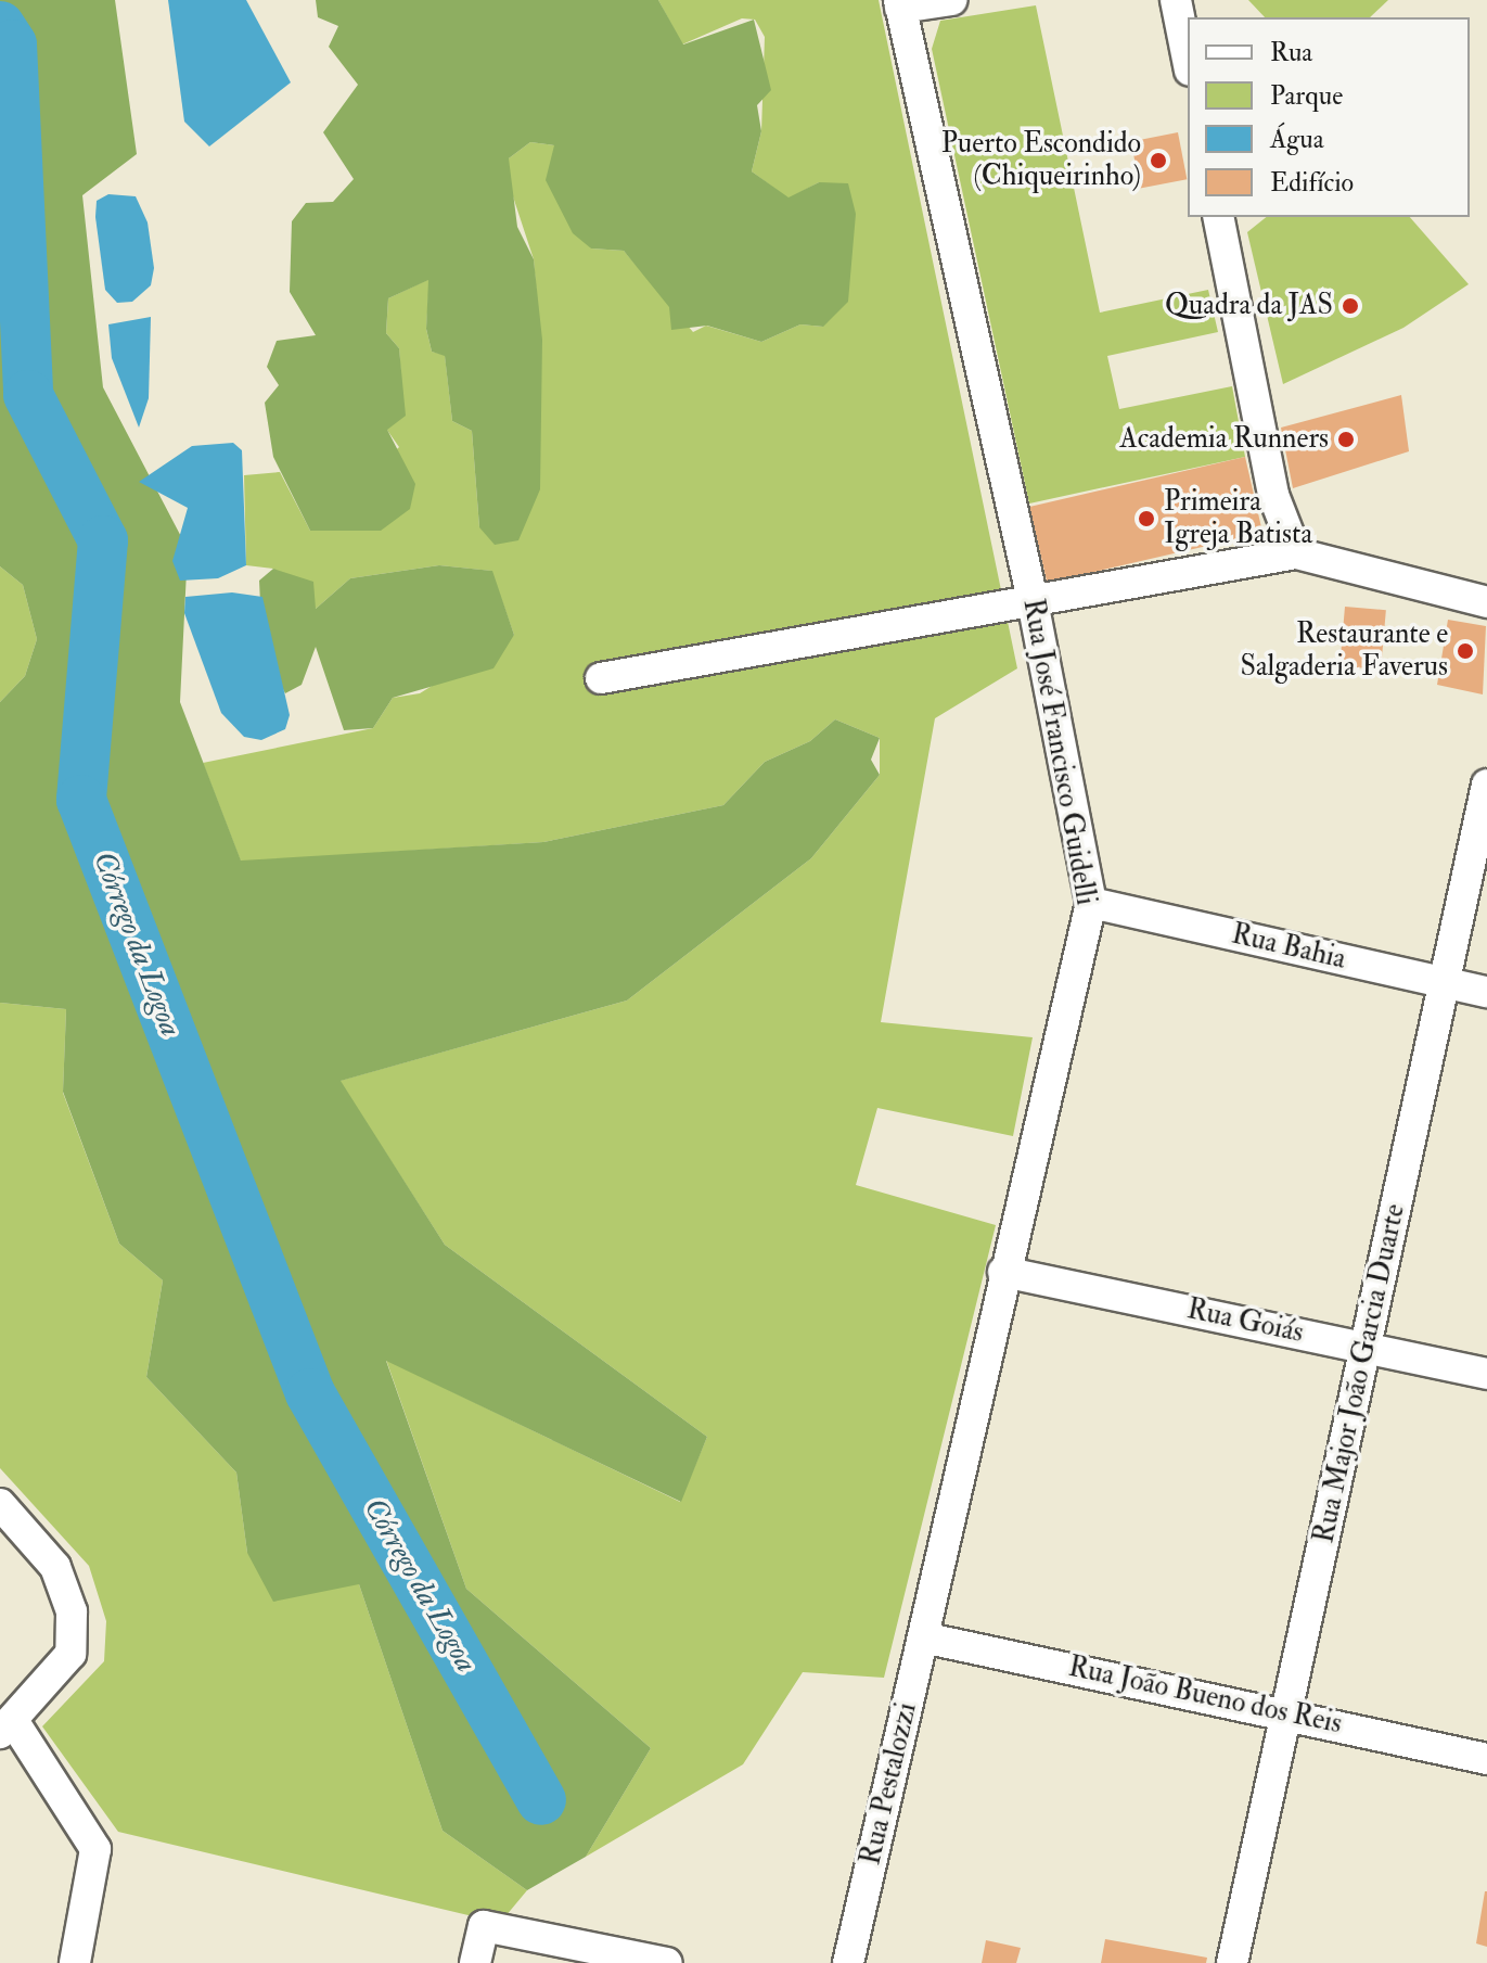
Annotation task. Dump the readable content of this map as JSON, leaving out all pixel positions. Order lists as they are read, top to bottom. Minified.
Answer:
{"streets":{"street":["Rua José Francisco Guidelli","Rua Bahia","Rua Goiás","Rua Major João Garcia Duarte","Rua João Bueno dos Reis","Rua Pestalozzi"]},"crossings":[["Rua José Francisco Guidelli","Rua Bahia"],["Rua José Francisco Guidelli","Rua Goiás"],["Rua José Francisco Guidelli","Rua Pestalozzi"],["Rua Bahia","Rua Major João Garcia Duarte"],["Rua Goiás","Rua Major João Garcia Duarte"],["Rua Major João Garcia Duarte","Rua João Bueno dos Reis"],["Rua João Bueno dos Reis","Rua Pestalozzi"]],"water":["Córrego da Logoa"],"places":["Puerto Escondido (Chiqueirinho)","Quadra da JAS","Academia Runners","Primeira Igreja Batista","Restaurante e Salgaderia Faverus"],"legend":["Rua","Parque","Água","Edifício"]}
